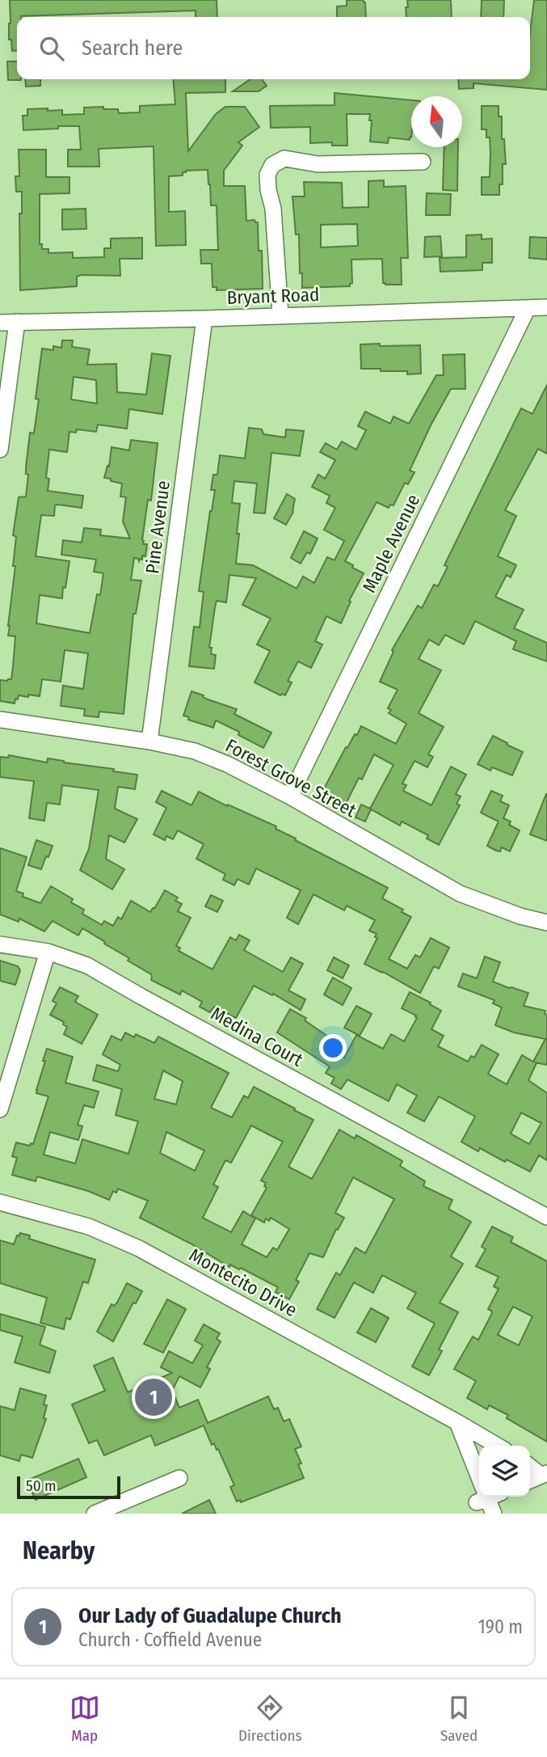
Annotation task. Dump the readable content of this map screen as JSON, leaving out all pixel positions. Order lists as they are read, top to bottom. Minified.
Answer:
{"streets":{"street":["Bryant Road","Pine Avenue","Maple Avenue","Forest Grove Street","Medina Court","Montecito Drive"]},"crossings":[["Bryant Road","Pine Avenue"],["Bryant Road","Maple Avenue"],["Pine Avenue","Forest Grove Street"],["Maple Avenue","Forest Grove Street"]],"scale_bar":"50 m","north":"top","page":{"search":"Search here","pins":"1","scale":"50 m","heading":"Nearby","list":[{"mark":"1","name":"Our Lady of Guadalupe Church","note":"Church · Coffield Avenue","value":"190 m"}],"nav":["Map","Directions","Saved"]}}
